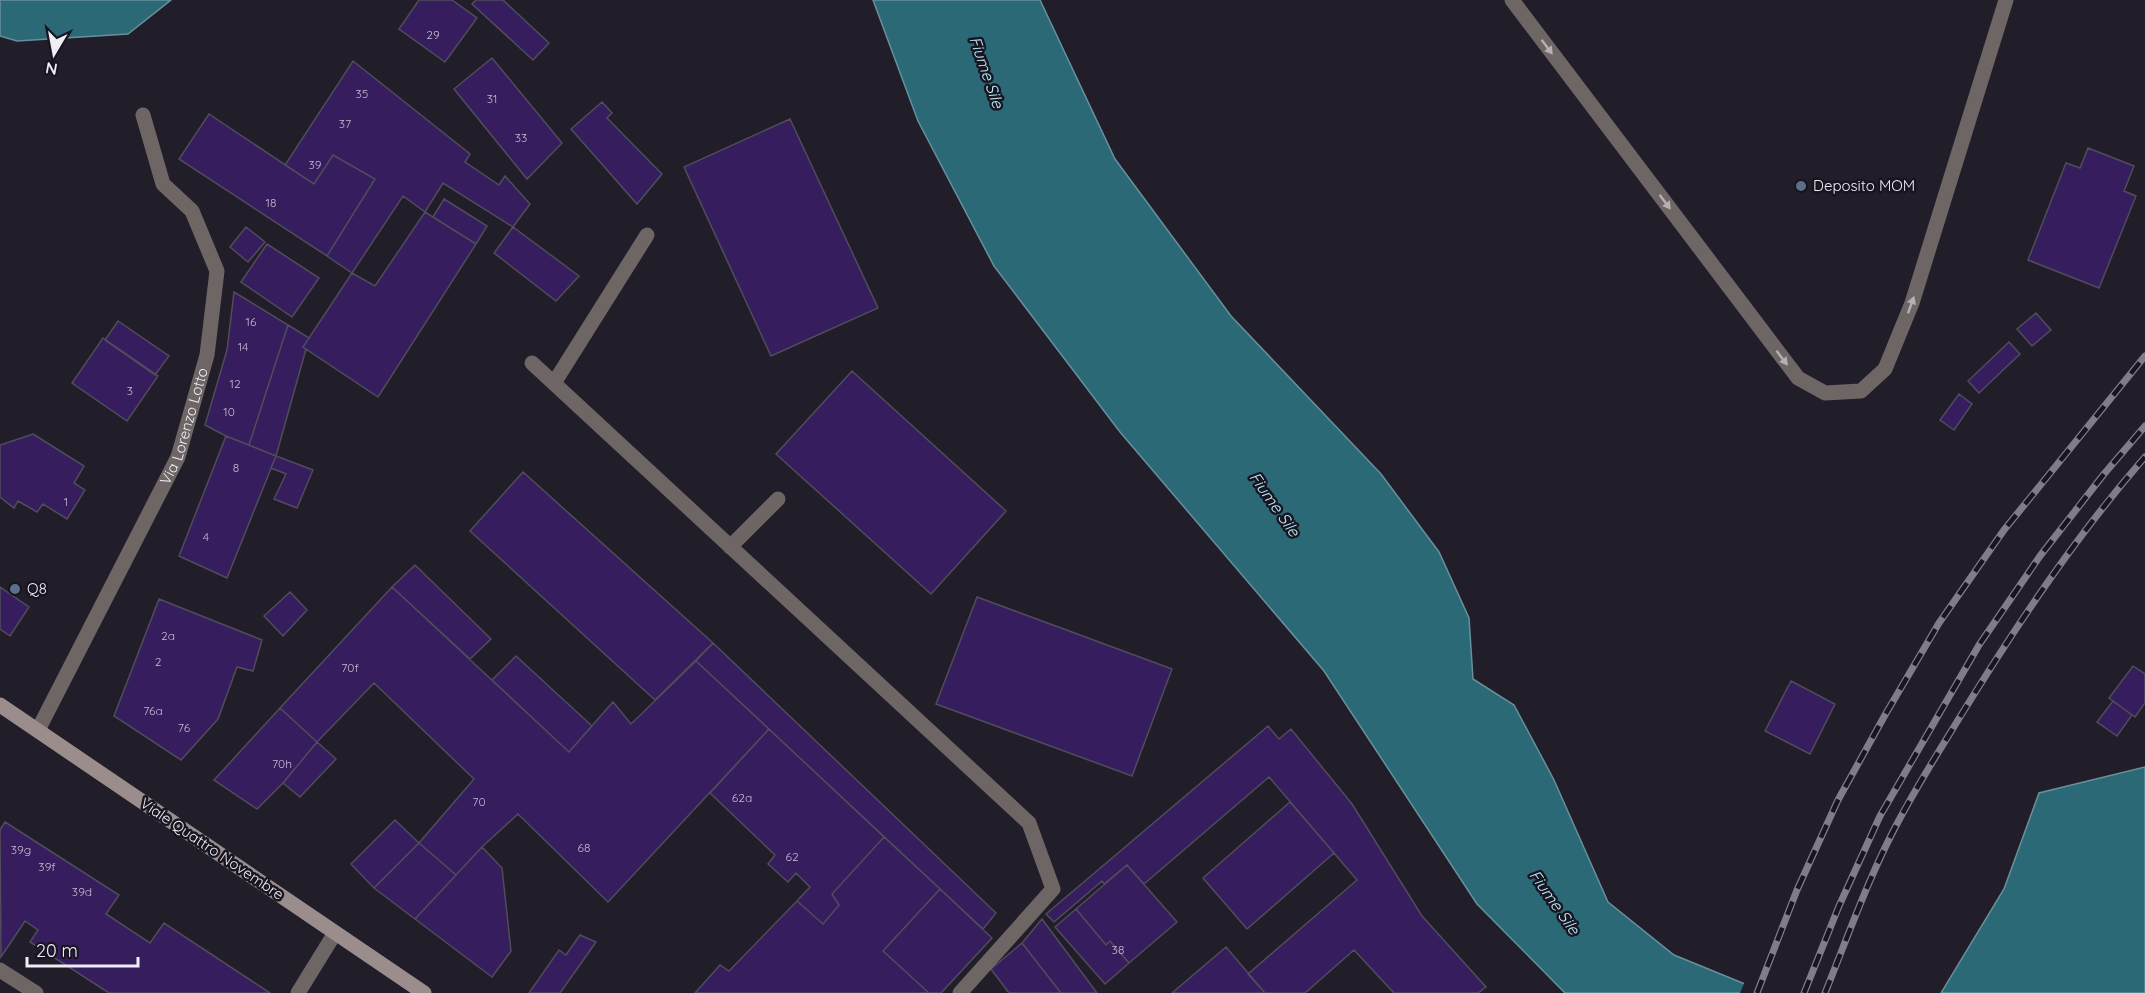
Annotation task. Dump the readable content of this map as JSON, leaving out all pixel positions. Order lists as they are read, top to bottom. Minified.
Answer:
{"streets":{"main road":["Viale Quattro Novembre"],"street":["Via Lorenzo Lotto"]},"crossings":[["Via Lorenzo Lotto","Viale Quattro Novembre"]],"water":["Fiume Sile"],"places":["Deposito MOM","Q8"],"house_numbers":["29","35","31","37","33","39","18","16","14","12","3","10","8","1","4","2a","2","70f","76a","76","70h","62a","70","68","39g","62","39f","39d","38"],"scale_bar":"20 m","north":"bottom"}
